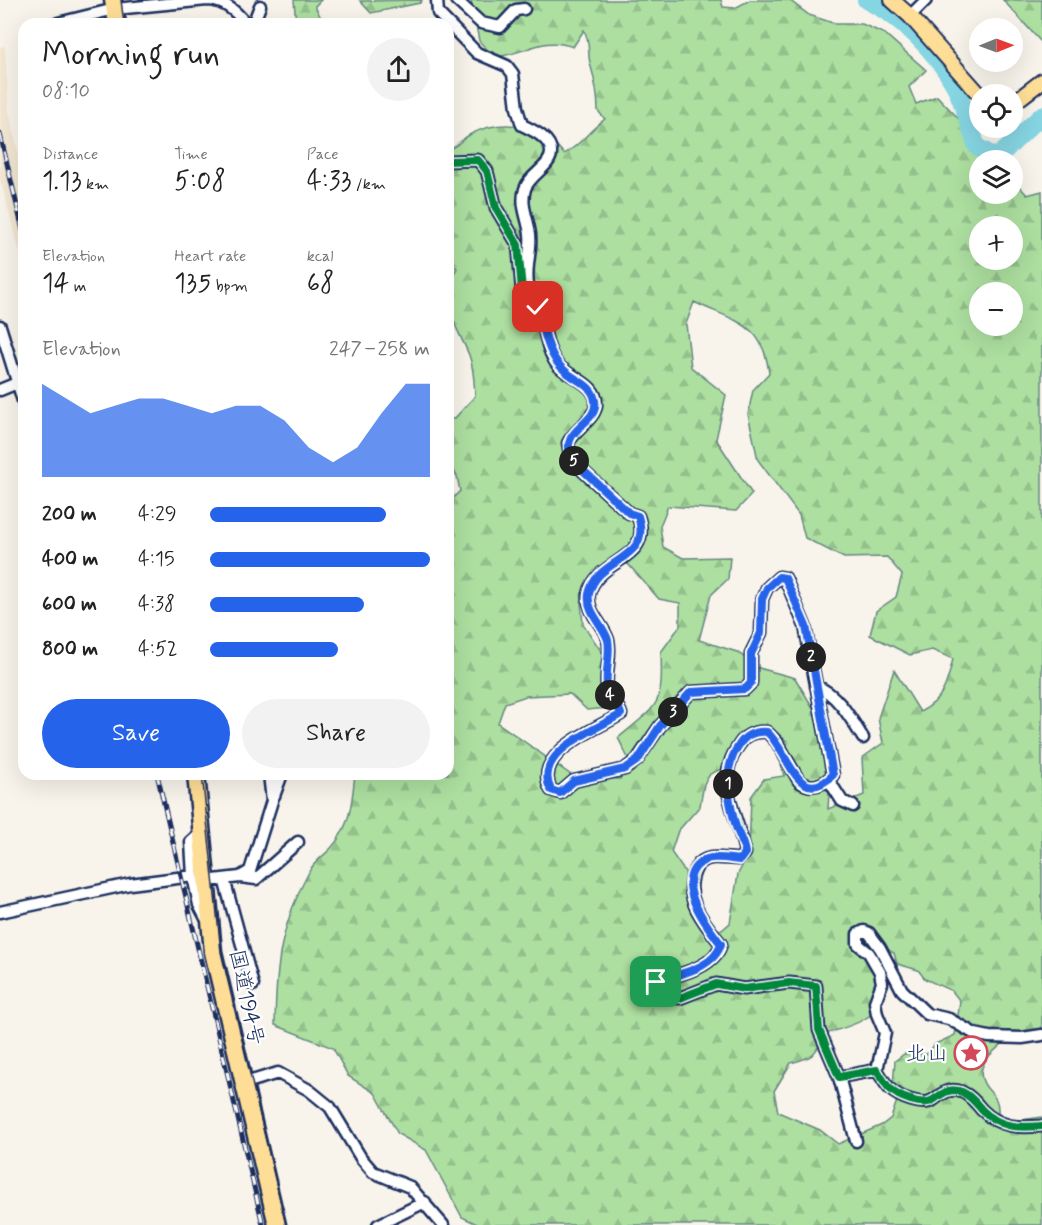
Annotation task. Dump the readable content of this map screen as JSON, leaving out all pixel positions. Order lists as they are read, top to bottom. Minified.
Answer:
{"streets":{"highway":["国道194号"]},"places":{"place":["北山"]},"north":"right","page":{"map_buttons":["+","−"],"heading":["Morning run","08:10"],"stats":[["Distance","1.13 km"],["Time","5:08"],["Pace","4:33 /km"],["Elevation","14 m"],["Heart rate","135 bpm"],["kcal","68"]],"chart":["Elevation","247–258 m"],"pins":["5","2","4","3","1"],"list":[{"name":"200 m","note":"4:29"},{"name":"400 m","note":"4:15"},{"name":"600 m","note":"4:38"},{"name":"800 m","note":"4:52"}],"buttons":["Save","Share"]}}
